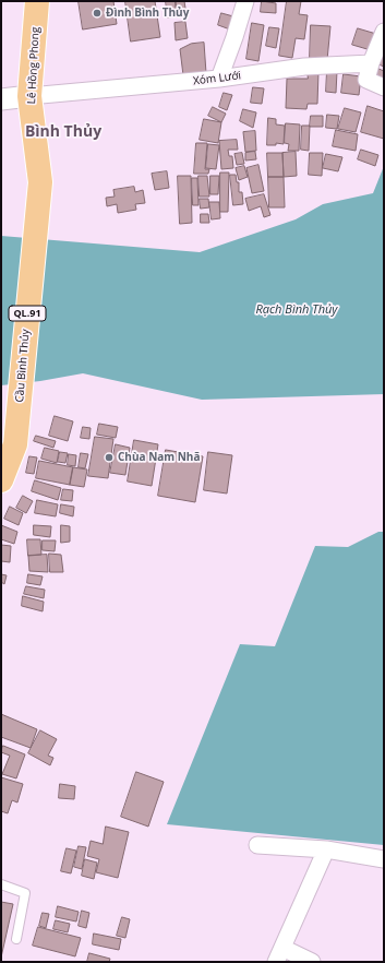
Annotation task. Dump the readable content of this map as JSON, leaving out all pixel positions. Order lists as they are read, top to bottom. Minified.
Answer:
{"streets":{"highway":["Lê Hồng Phong","QL.91","Cầu Bình Thủy"],"street":["Xóm Lưới"]},"crossings":[["Lê Hồng Phong","Xóm Lưới"],["Lê Hồng Phong","Cầu Bình Thủy"]],"districts":["Bình Thủy"],"water":["Rạch Bình Thủy"],"places":["Đình Bình Thủy","Chùa Nam Nhã"]}
